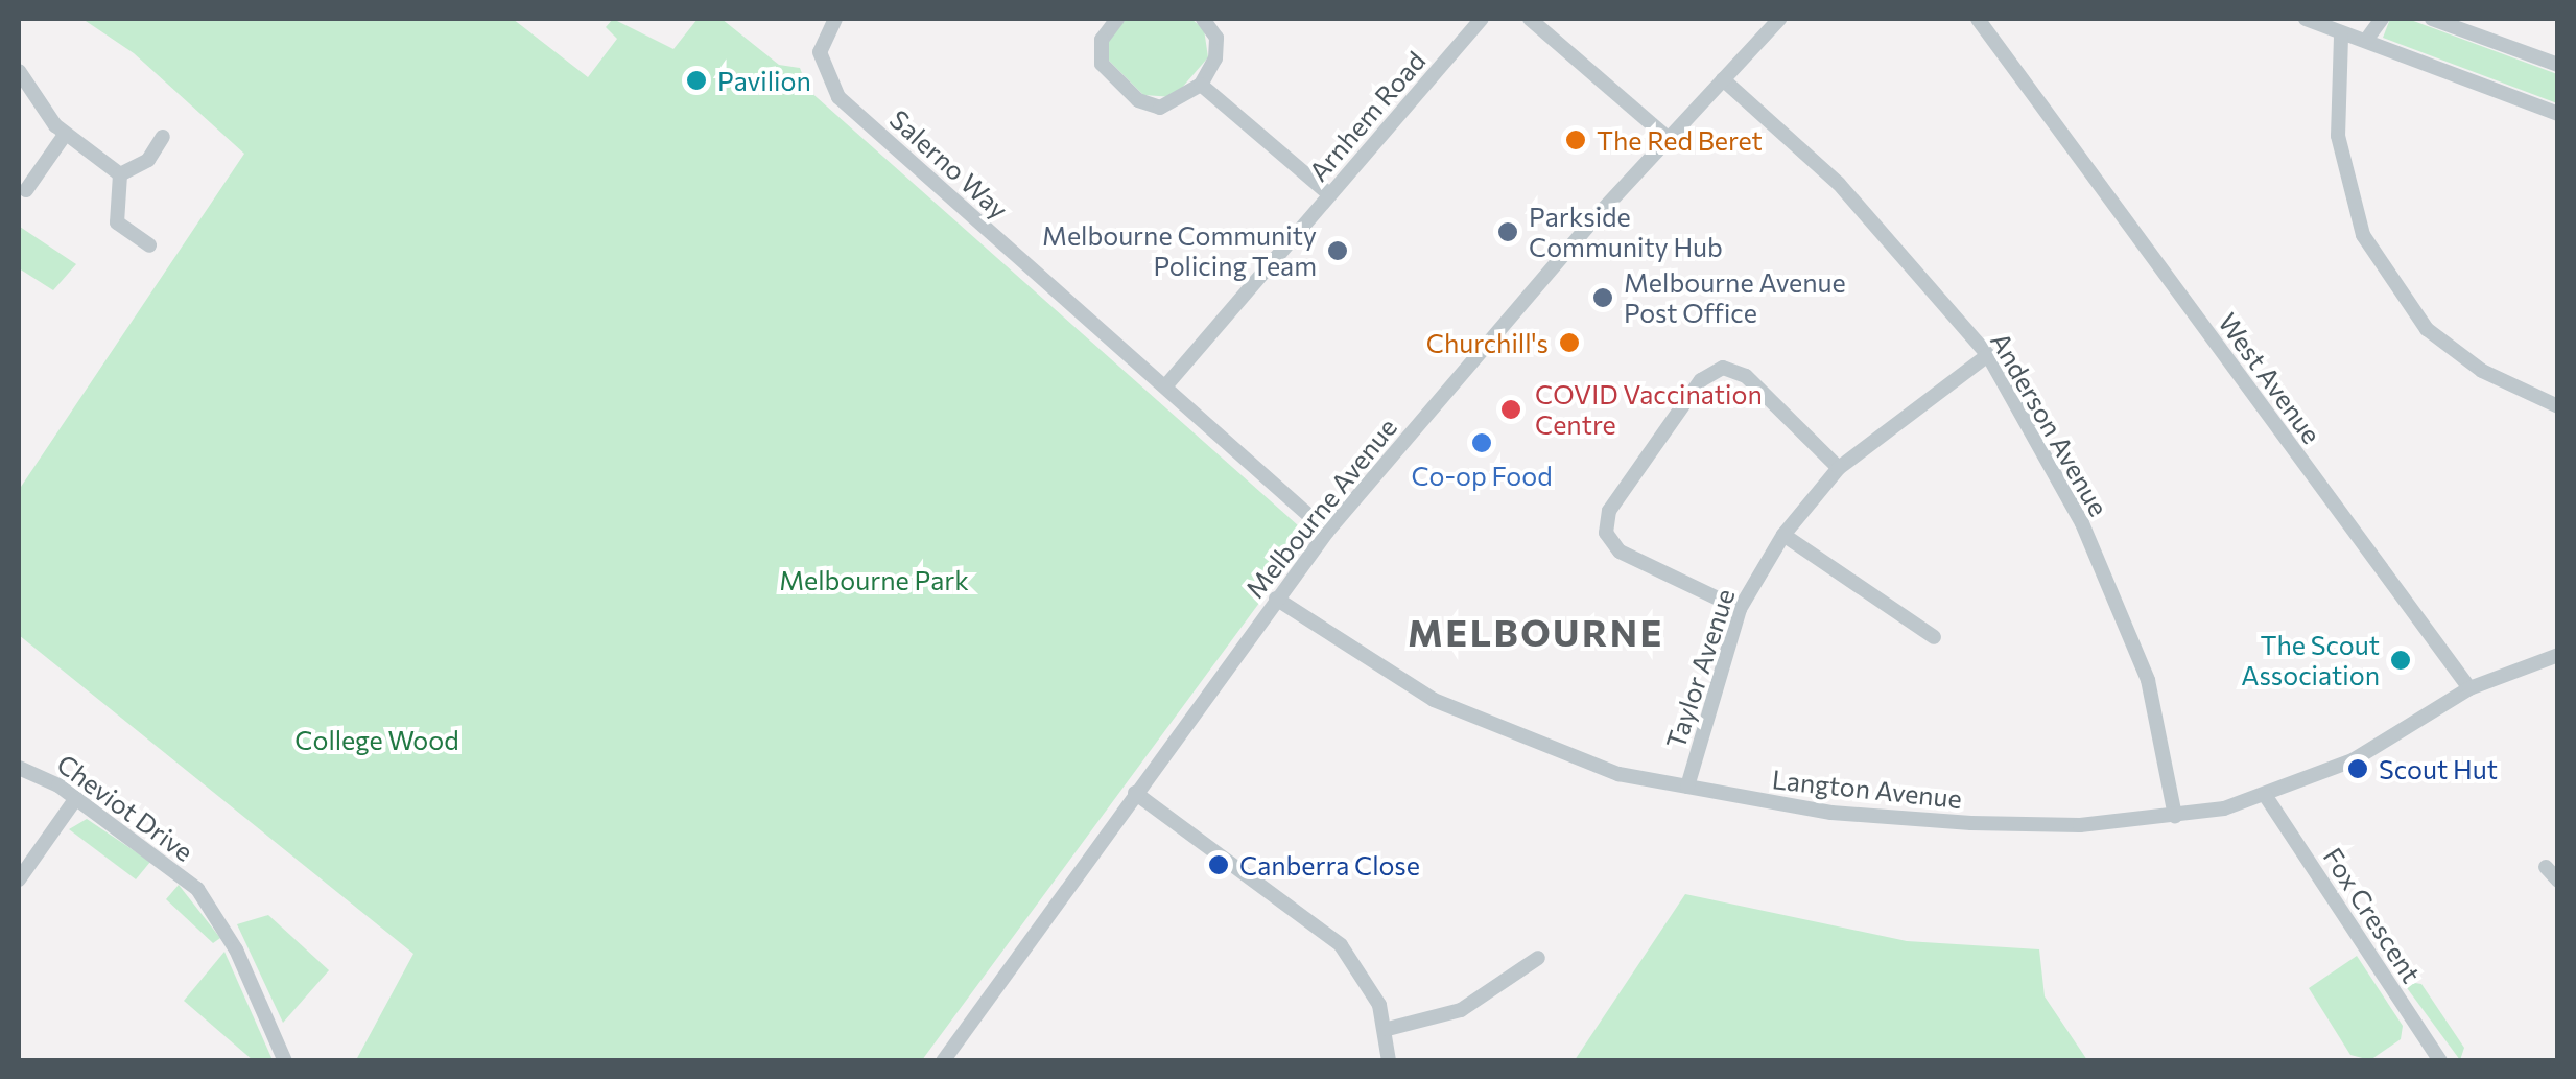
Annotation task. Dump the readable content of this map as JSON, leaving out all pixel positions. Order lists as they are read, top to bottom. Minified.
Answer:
{"streets":{"street":["Arnhem Road","Salerno Way","West Avenue","Anderson Avenue","Melbourne Avenue","Taylor Avenue","Langton Avenue","Cheviot Drive","Fox Crescent"]},"crossings":[["Arnhem Road","Salerno Way"],["Salerno Way","Melbourne Avenue"],["West Avenue","Langton Avenue"],["Anderson Avenue","Melbourne Avenue"],["Anderson Avenue","Taylor Avenue"],["Anderson Avenue","Langton Avenue"],["Melbourne Avenue","Langton Avenue"],["Taylor Avenue","Langton Avenue"],["Langton Avenue","Fox Crescent"]],"districts":["MELBOURNE"],"parks":["Melbourne Park","College Wood"],"places":["Pavilion","The Red Beret","Parkside Community Hub","Melbourne Community Policing Team","Melbourne Avenue Post Office","Churchill's","COVID Vaccination Centre","Co-op Food","The Scout Association","Scout Hut","Canberra Close"]}
